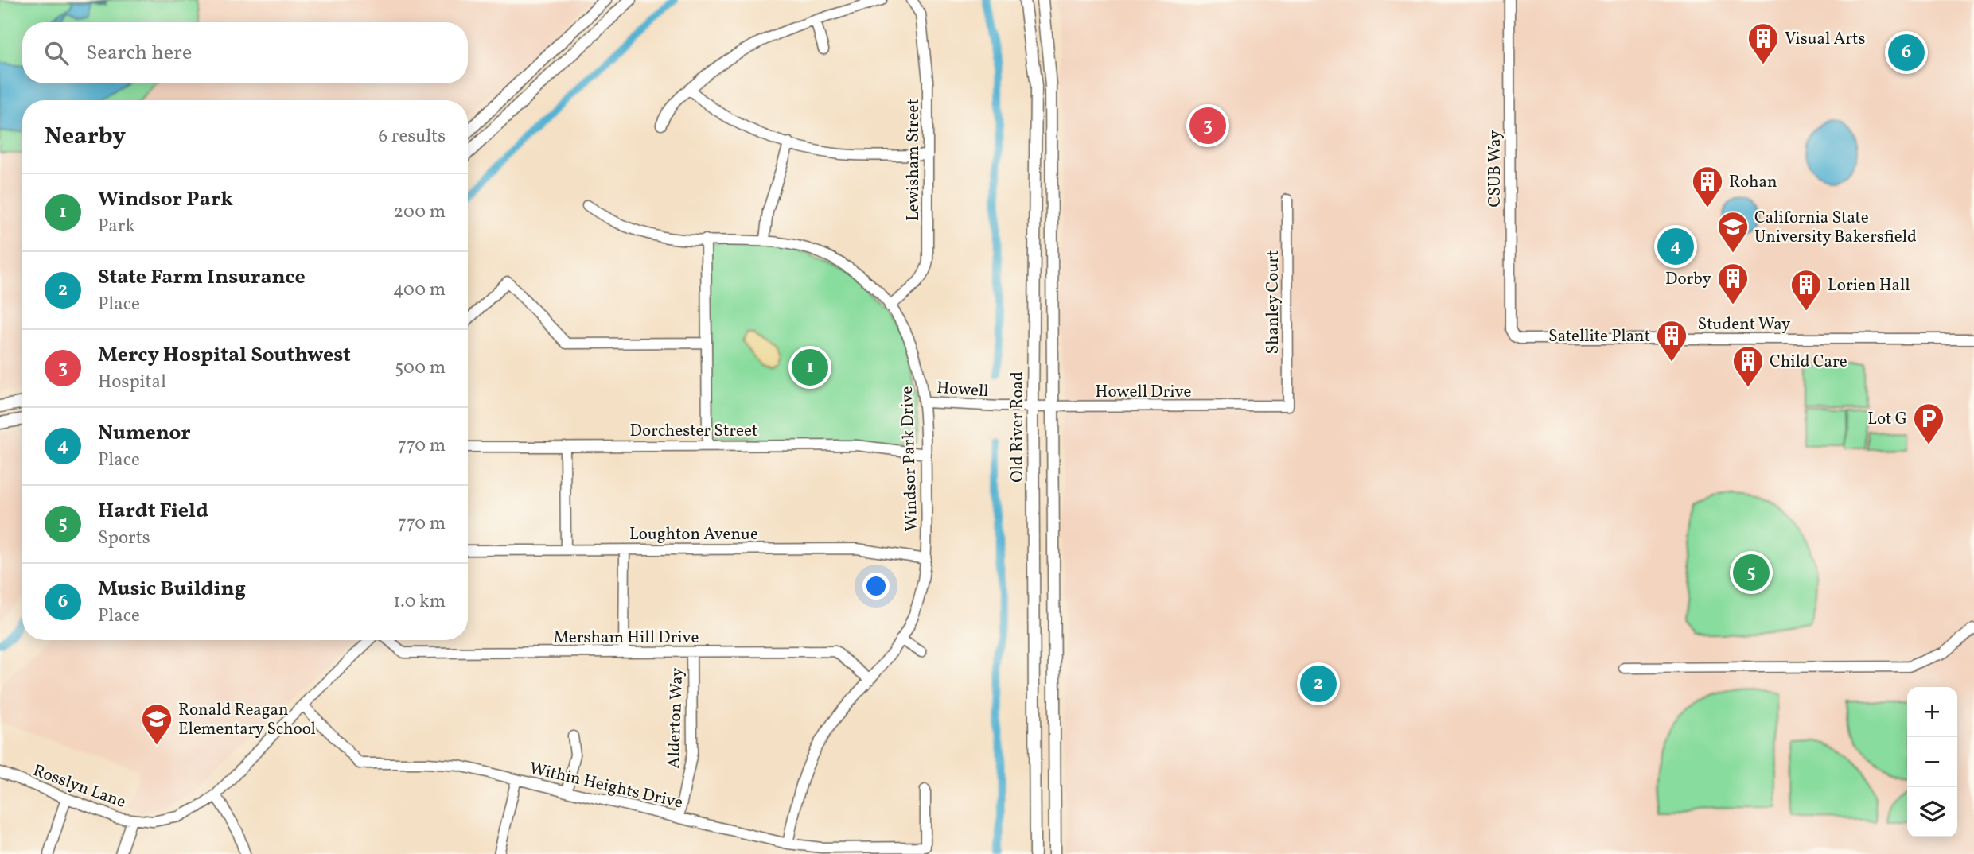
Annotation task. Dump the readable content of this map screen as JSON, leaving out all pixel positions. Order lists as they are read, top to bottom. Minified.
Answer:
{"streets":{"main road":["Old River Road"],"street":["Lewisham Street","CSUB Way","Shanley Court","Student Way","Howell","Howell Drive","Dorchester Street","Windsor Park Drive","Loughton Avenue","Mersham Hill Drive","Alderton Way","Within Heights Drive","Rosslyn Lane"]},"crossings":[["Lewisham Street","Windsor Park Drive"],["CSUB Way","Student Way"],["Shanley Court","Howell Drive"],["Howell","Howell Drive"],["Howell","Windsor Park Drive"],["Howell Drive","Old River Road"],["Dorchester Street","Windsor Park Drive"],["Windsor Park Drive","Loughton Avenue"],["Windsor Park Drive","Mersham Hill Drive"],["Windsor Park Drive","Within Heights Drive"],["Mersham Hill Drive","Alderton Way"],["Alderton Way","Within Heights Drive"],["Within Heights Drive","Rosslyn Lane"]],"places":{"building":["Visual Arts","Rohan","Dorby","Lorien Hall","Satellite Plant","Child Care"],"school or university":["California State University Bakersfield","Ronald Reagan Elementary School"],"parking":["Lot G"]},"page":{"search":"Search here","pins":["6","3","4","1","5","2"],"heading":["Nearby","6 results"],"list":[{"mark":"1","name":"Windsor Park","note":"Park","value":"200 m"},{"mark":"2","name":"State Farm Insurance","note":"Place","value":"400 m"},{"mark":"3","name":"Mercy Hospital Southwest","note":"Hospital","value":"500 m"},{"mark":"4","name":"Numenor","note":"Place","value":"770 m"},{"mark":"5","name":"Hardt Field","note":"Sports","value":"770 m"},{"mark":"6","name":"Music Building","note":"Place","value":"1.0 km"}],"map_buttons":["+","−"]}}
